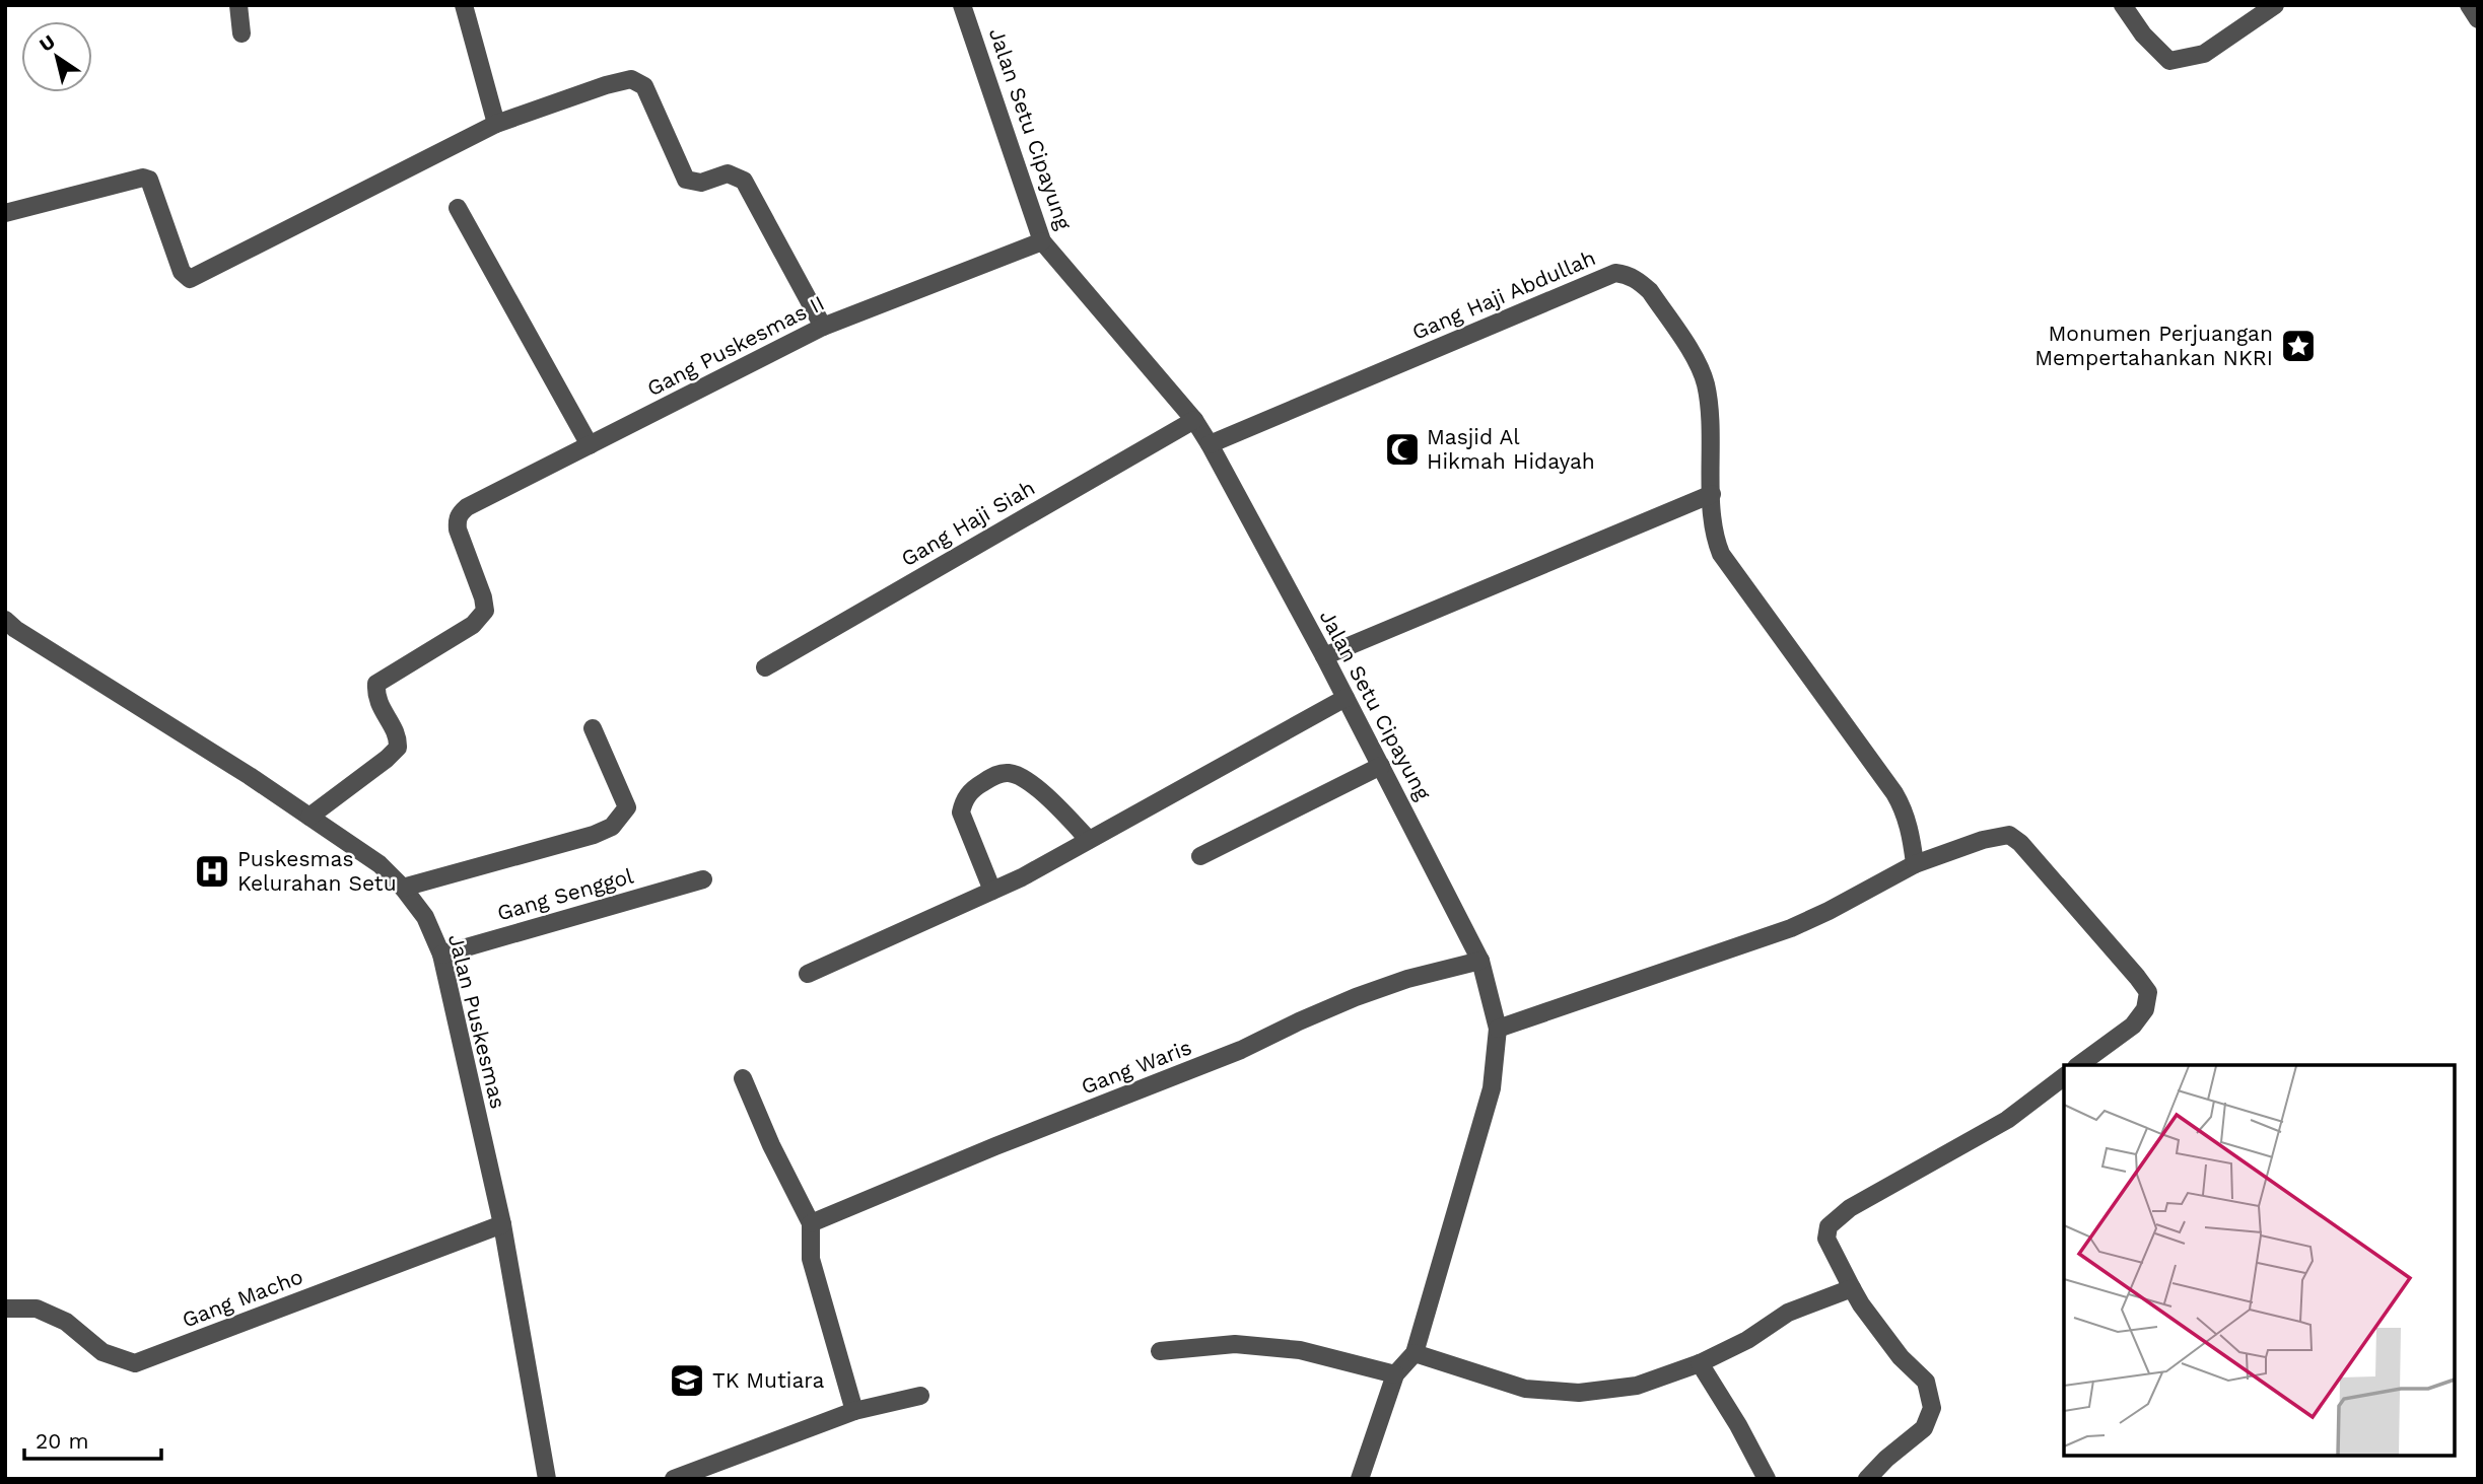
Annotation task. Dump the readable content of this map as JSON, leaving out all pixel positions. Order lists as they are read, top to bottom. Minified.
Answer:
{"streets":{"street":["Jalan Setu Cipayung","Gang Haji Abdullah","Gang Puskesmas II","Gang Haji Siah","Gang Senggol","Jalan Puskesmas","Gang Waris","Gang Macho"]},"crossings":[["Jalan Setu Cipayung","Gang Haji Abdullah"],["Jalan Setu Cipayung","Gang Puskesmas II"],["Jalan Setu Cipayung","Gang Haji Siah"],["Jalan Setu Cipayung","Gang Waris"],["Gang Puskesmas II","Jalan Puskesmas"],["Gang Senggol","Jalan Puskesmas"],["Jalan Puskesmas","Gang Macho"]],"places":{"place":["Monumen Perjuangan Mempertahankan NKRI"],"mosque":["Masjid Al Hikmah Hidayah"],"hospital":["Puskesmas Kelurahan Setu"],"school or university":["TK Mutiara"]},"scale_bar":"20 m","north":"top left"}
